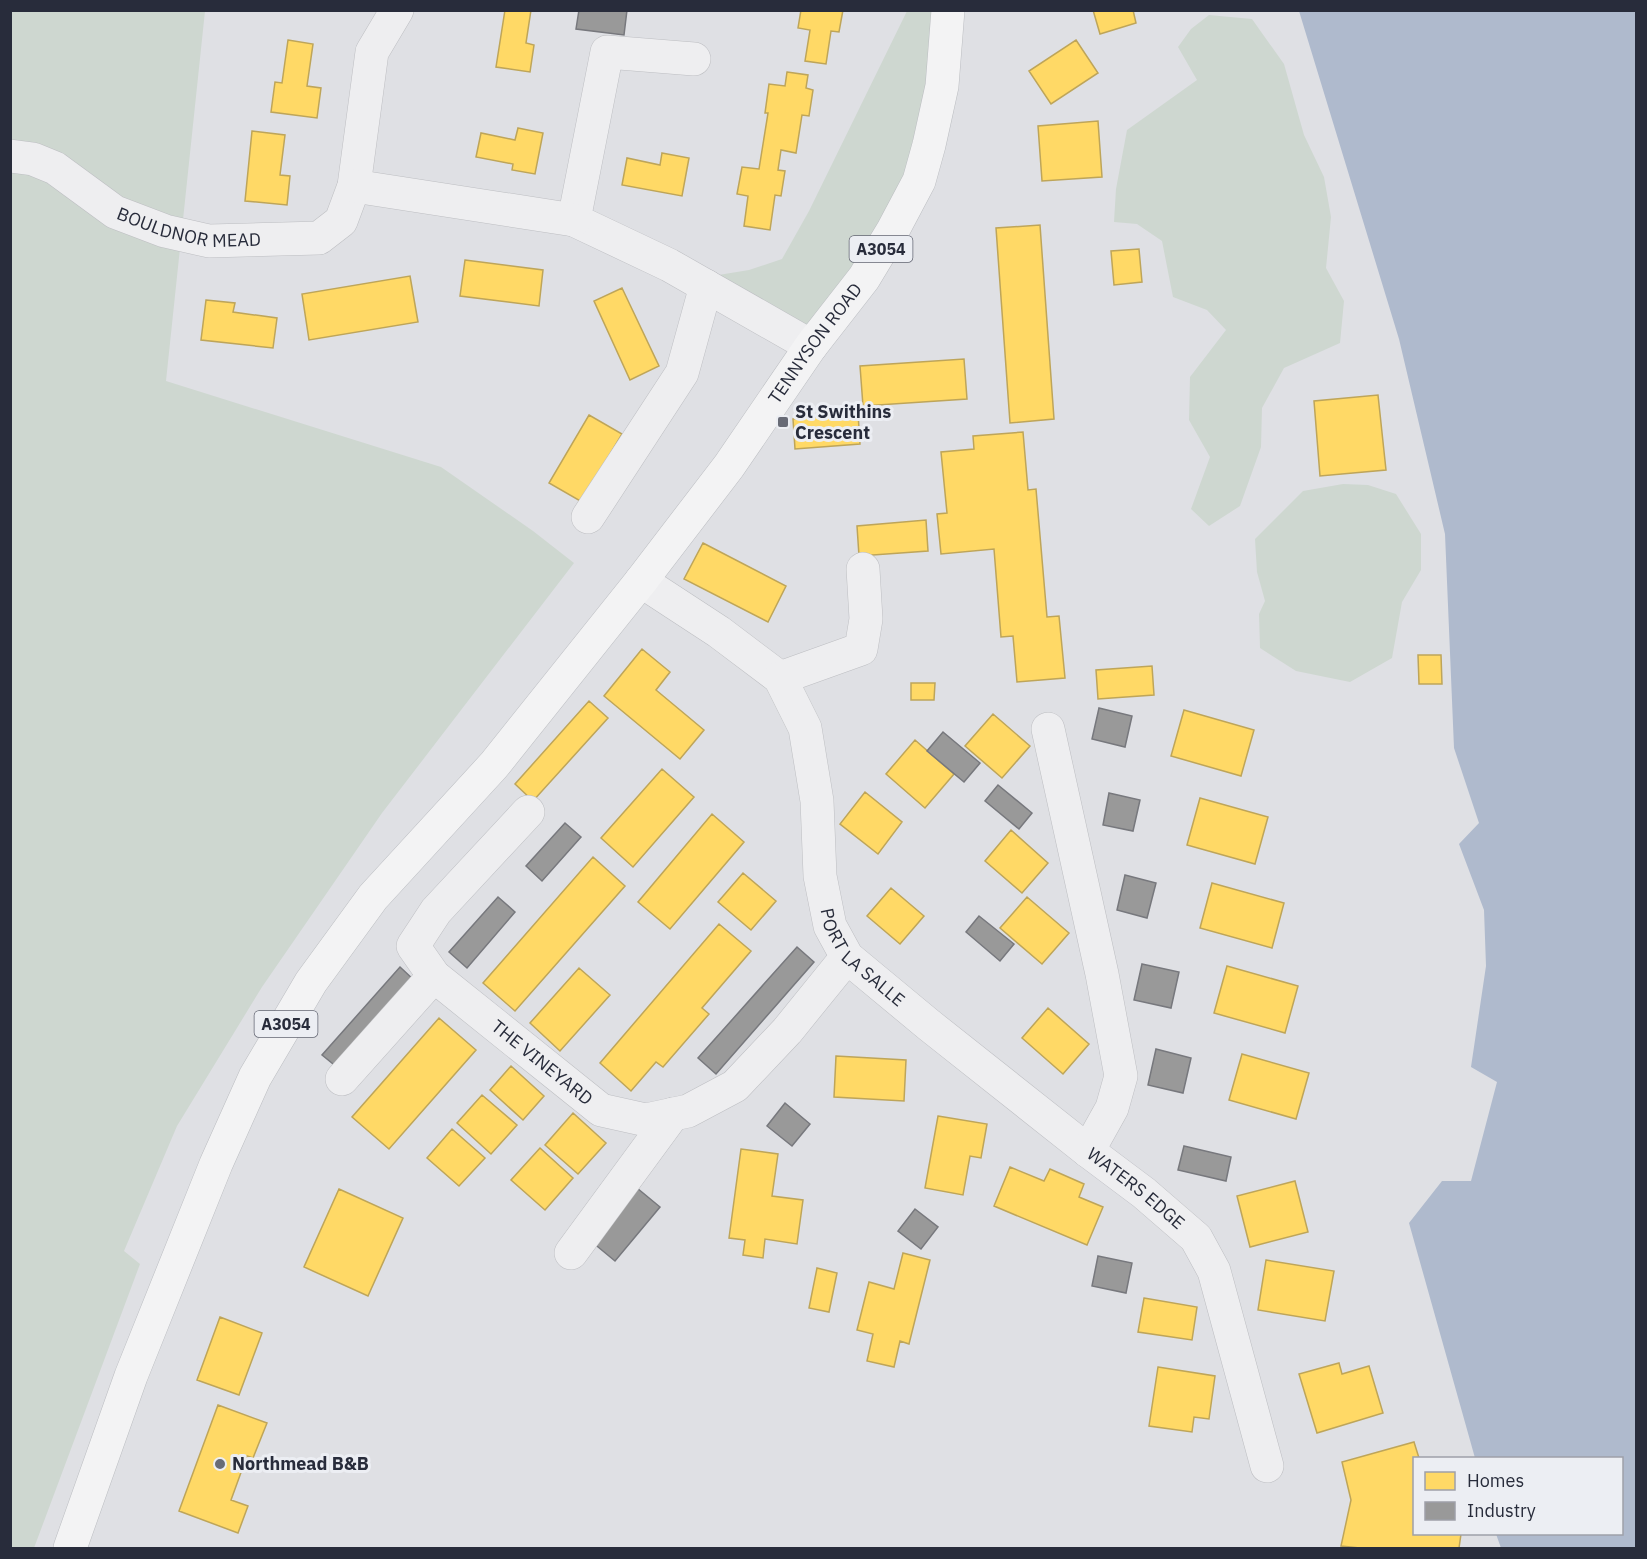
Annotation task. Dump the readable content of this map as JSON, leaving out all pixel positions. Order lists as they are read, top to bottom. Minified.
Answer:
{"streets":{"main road":["A3054","TENNYSON ROAD"],"street":["BOULDNOR MEAD","PORT LA SALLE","THE VINEYARD","WATERS EDGE"]},"crossings":[["A3054","TENNYSON ROAD"],["A3054","PORT LA SALLE"],["TENNYSON ROAD","PORT LA SALLE"],["PORT LA SALLE","THE VINEYARD"],["PORT LA SALLE","WATERS EDGE"]],"places":{"transit":["St Swithins Crescent"],"other":["Northmead B&B"]},"legend":["Homes","Industry"]}
